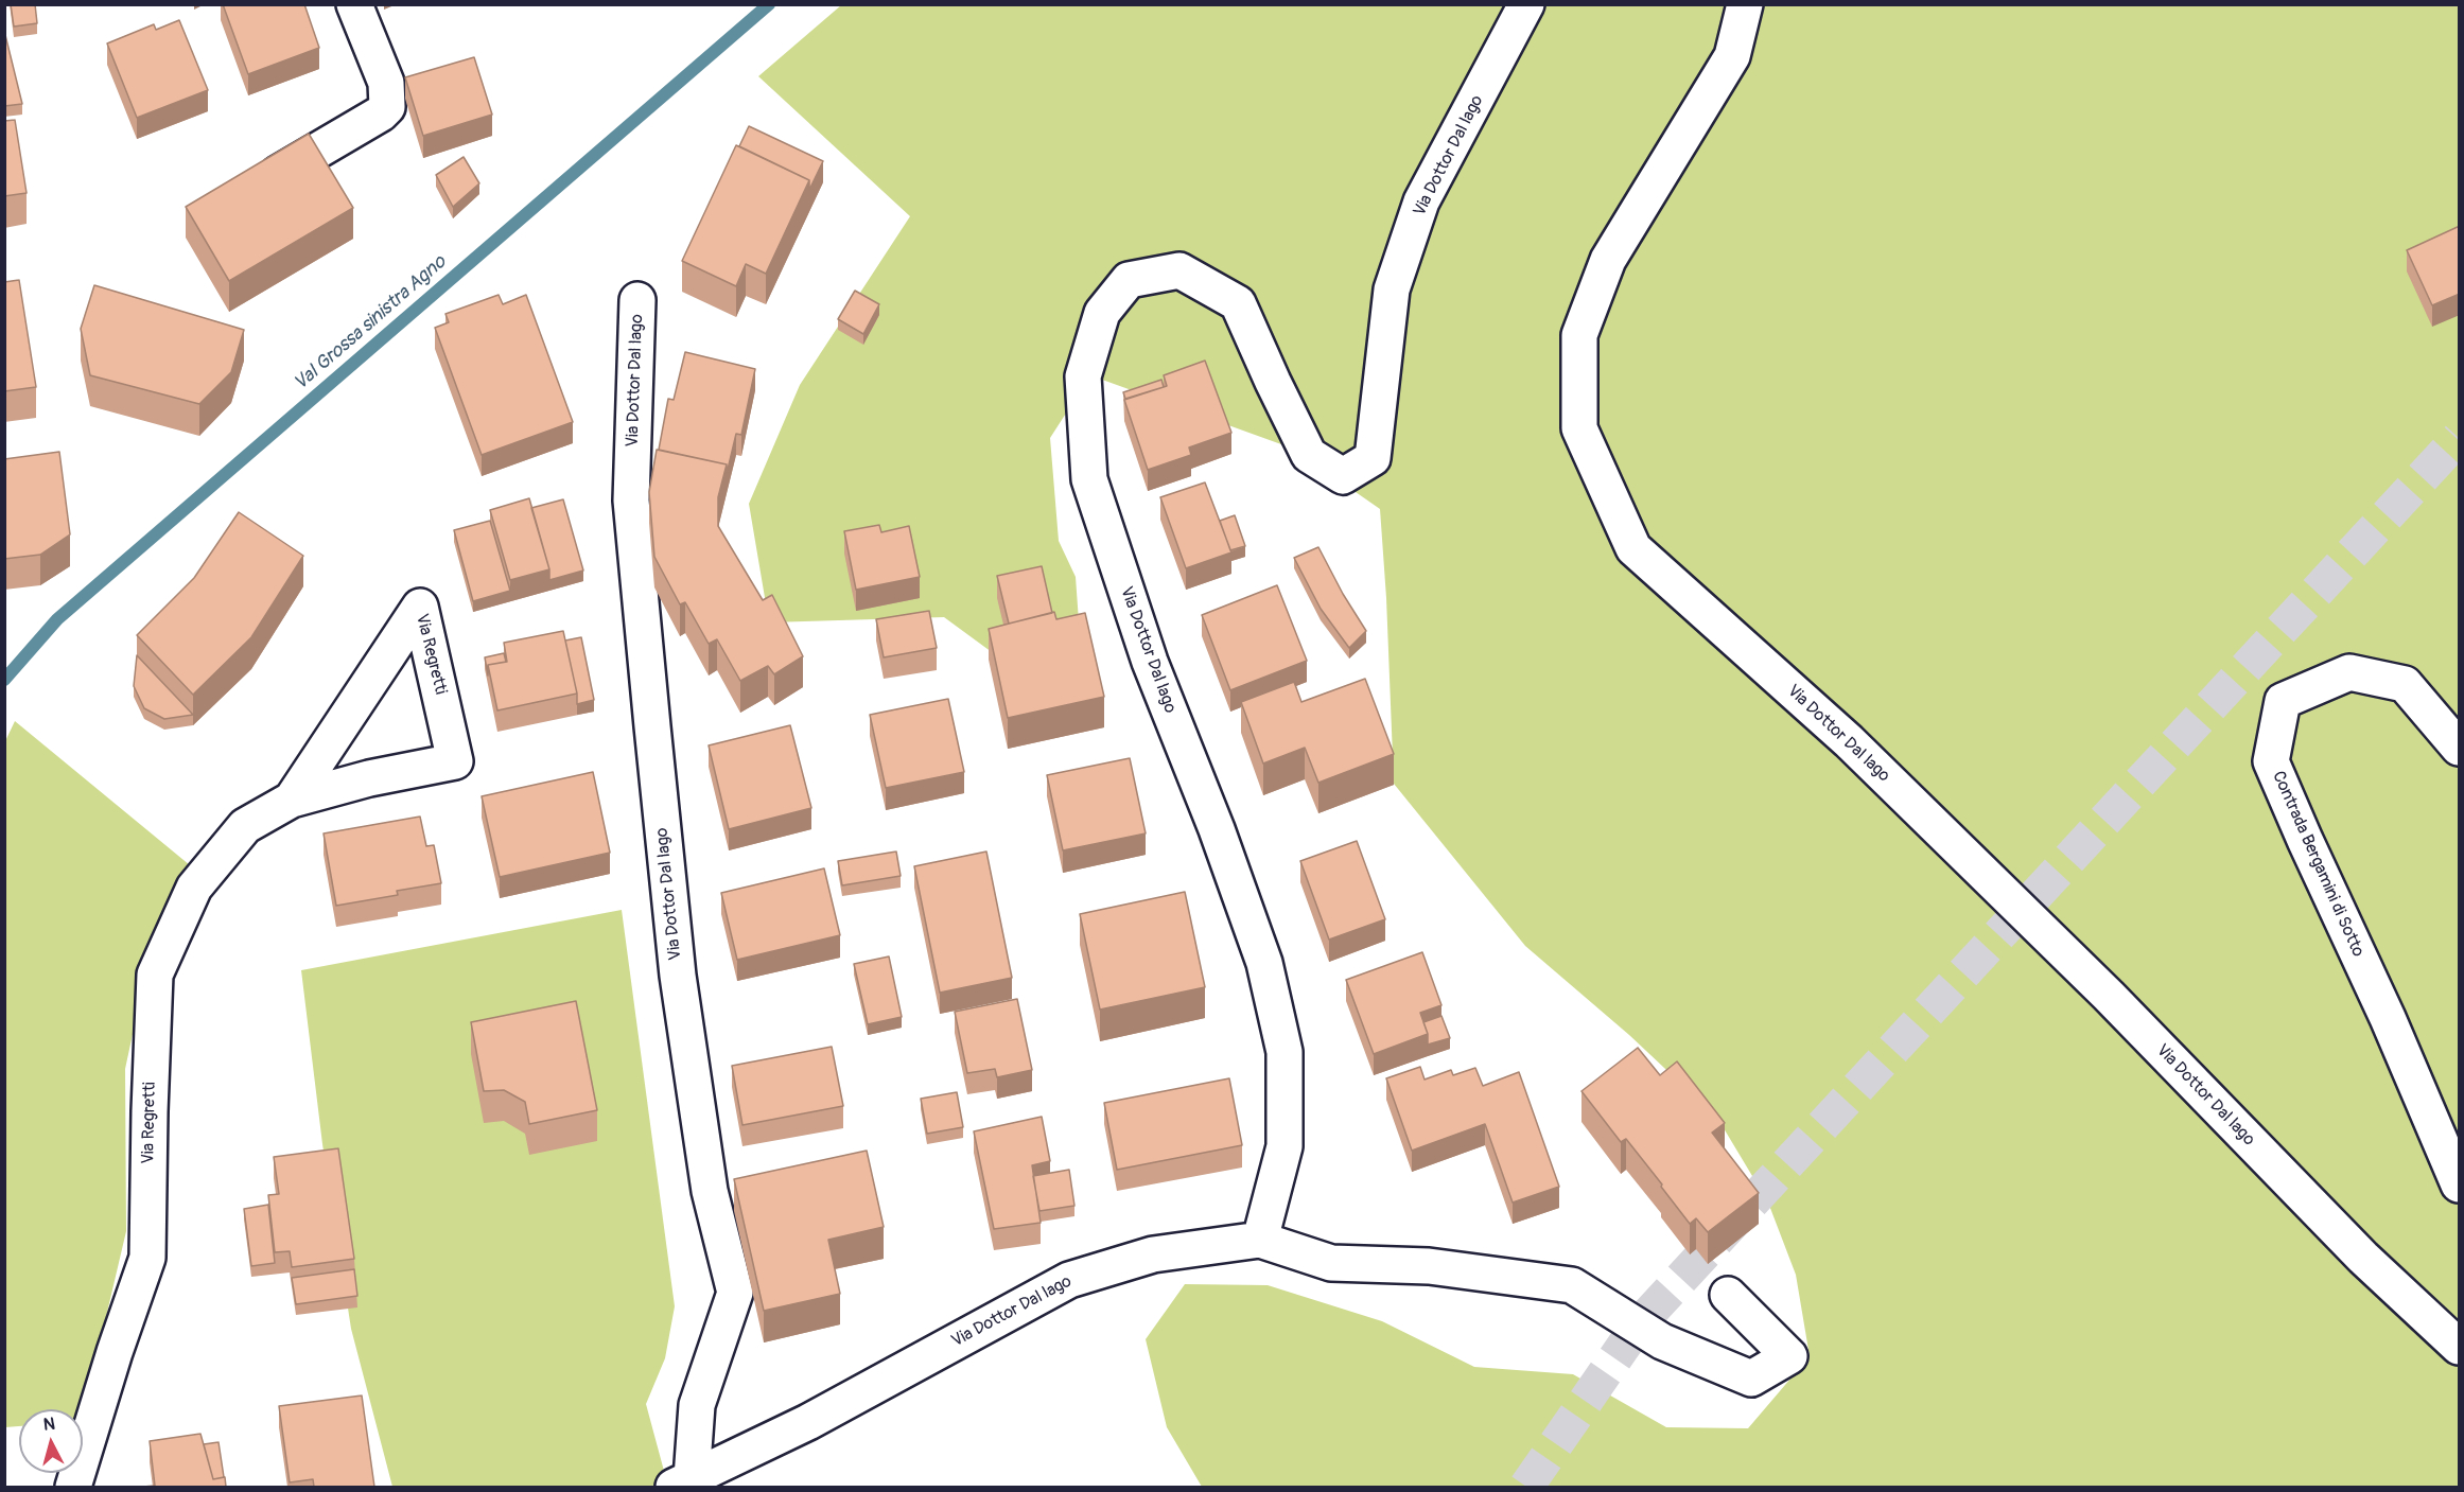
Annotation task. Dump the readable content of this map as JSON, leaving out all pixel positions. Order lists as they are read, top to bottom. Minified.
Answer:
{"streets":{"street":["Via Dottor Dal lago","Via Regretti","Contrada Bergamini di Sotto"]},"water":["Val Grossa sinistra Agno"],"north":"top"}
